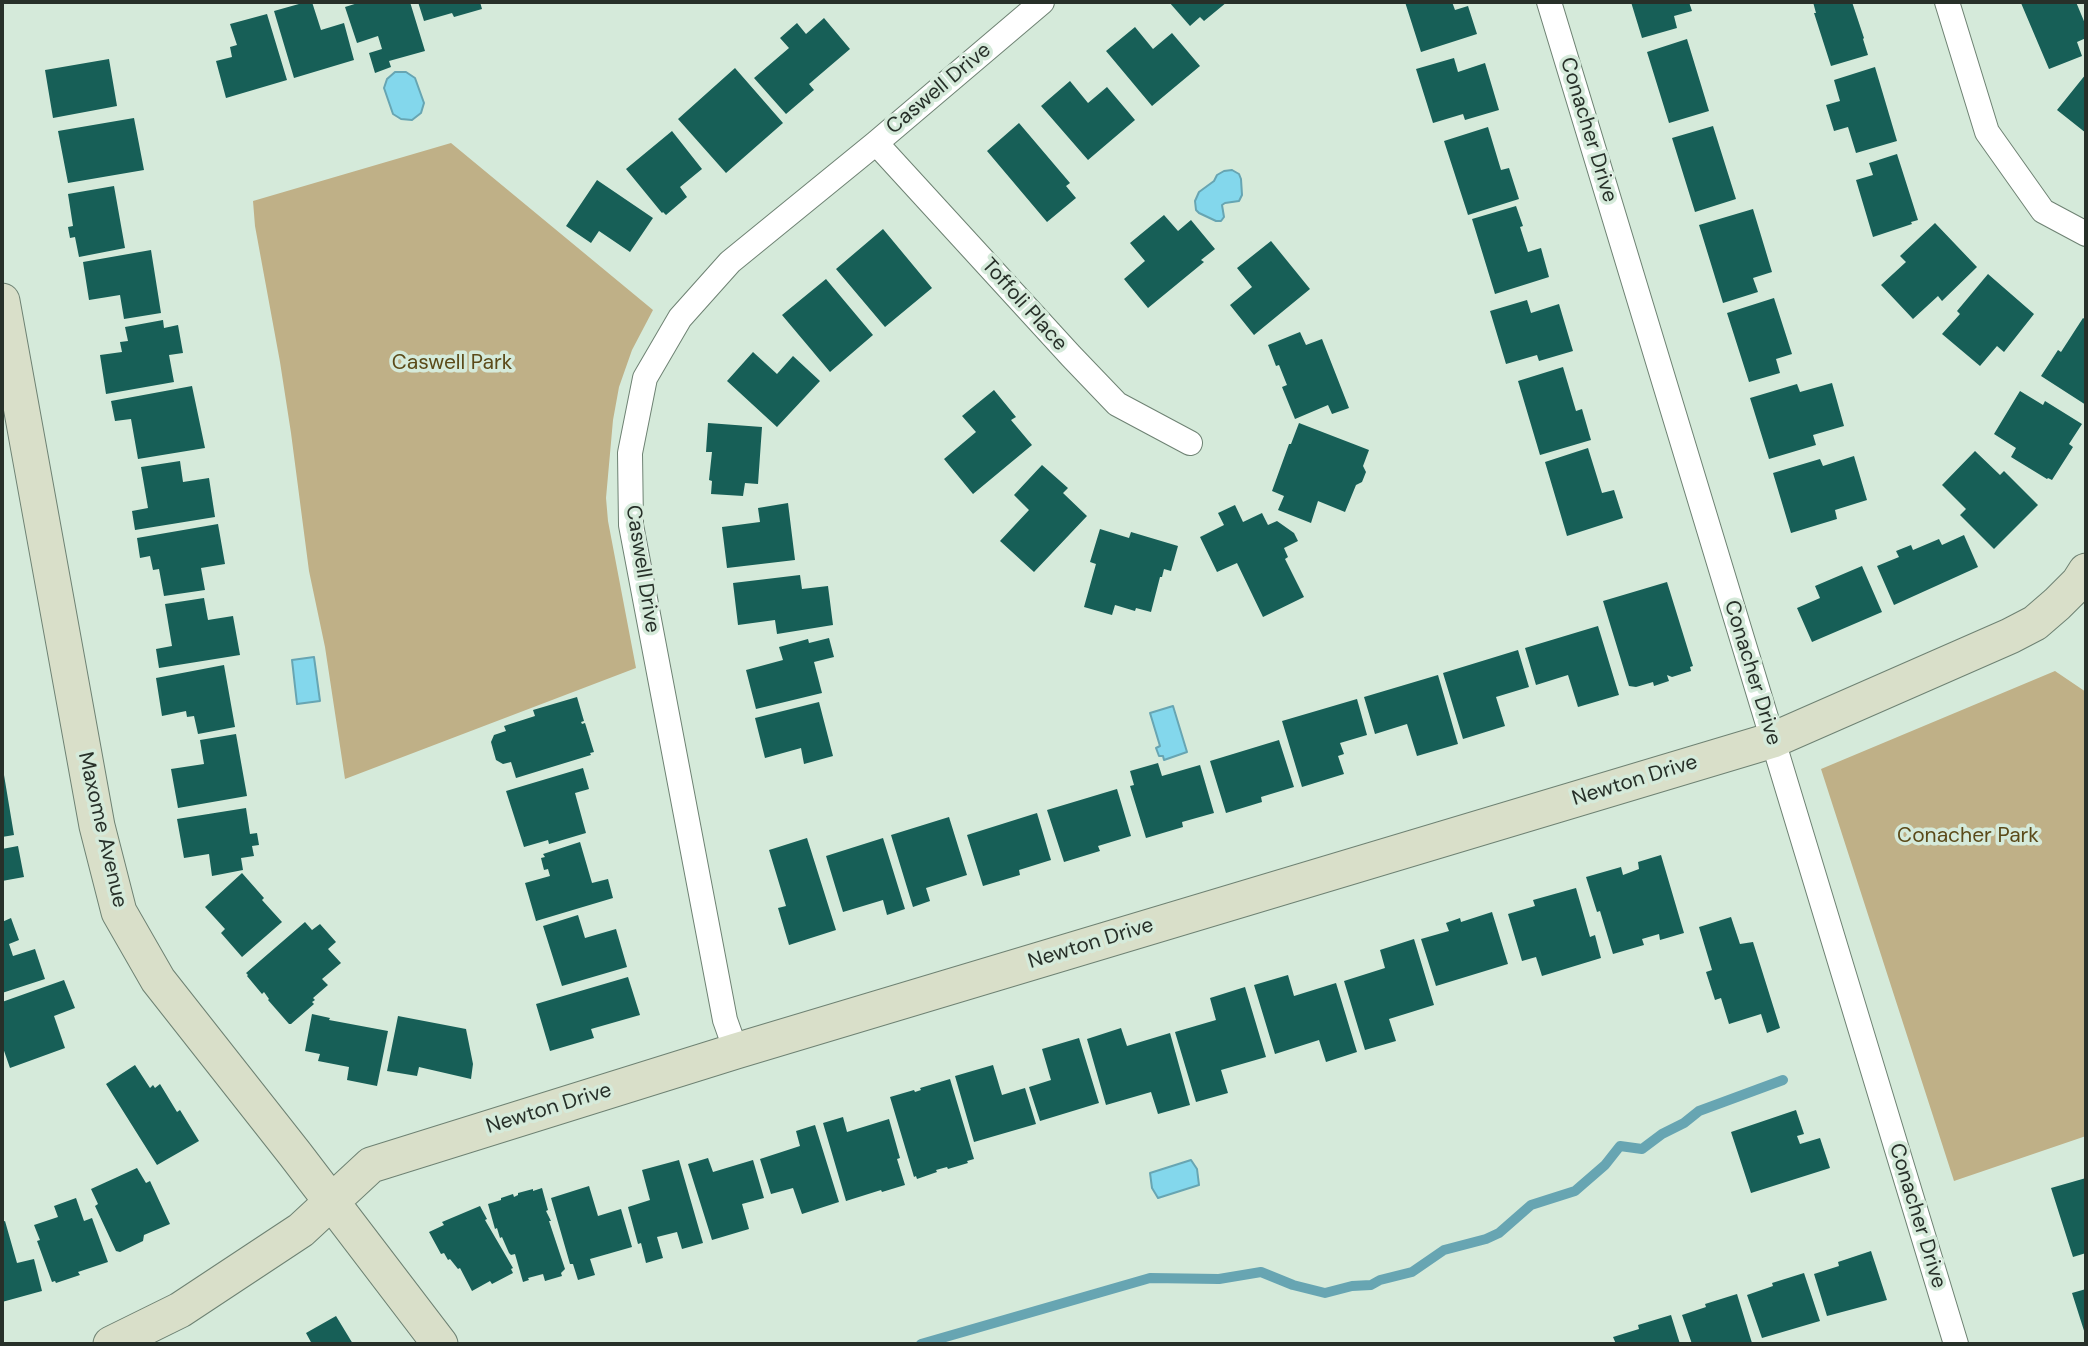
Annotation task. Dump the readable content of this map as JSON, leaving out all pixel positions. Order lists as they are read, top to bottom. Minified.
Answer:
{"streets":{"street":["Caswell Drive","Conacher Drive","Toffoli Place","Newton Drive","Maxome Avenue"]},"crossings":[["Caswell Drive","Toffoli Place"],["Caswell Drive","Newton Drive"],["Conacher Drive","Newton Drive"],["Newton Drive","Maxome Avenue"]],"parks":["Caswell Park","Conacher Park"]}
